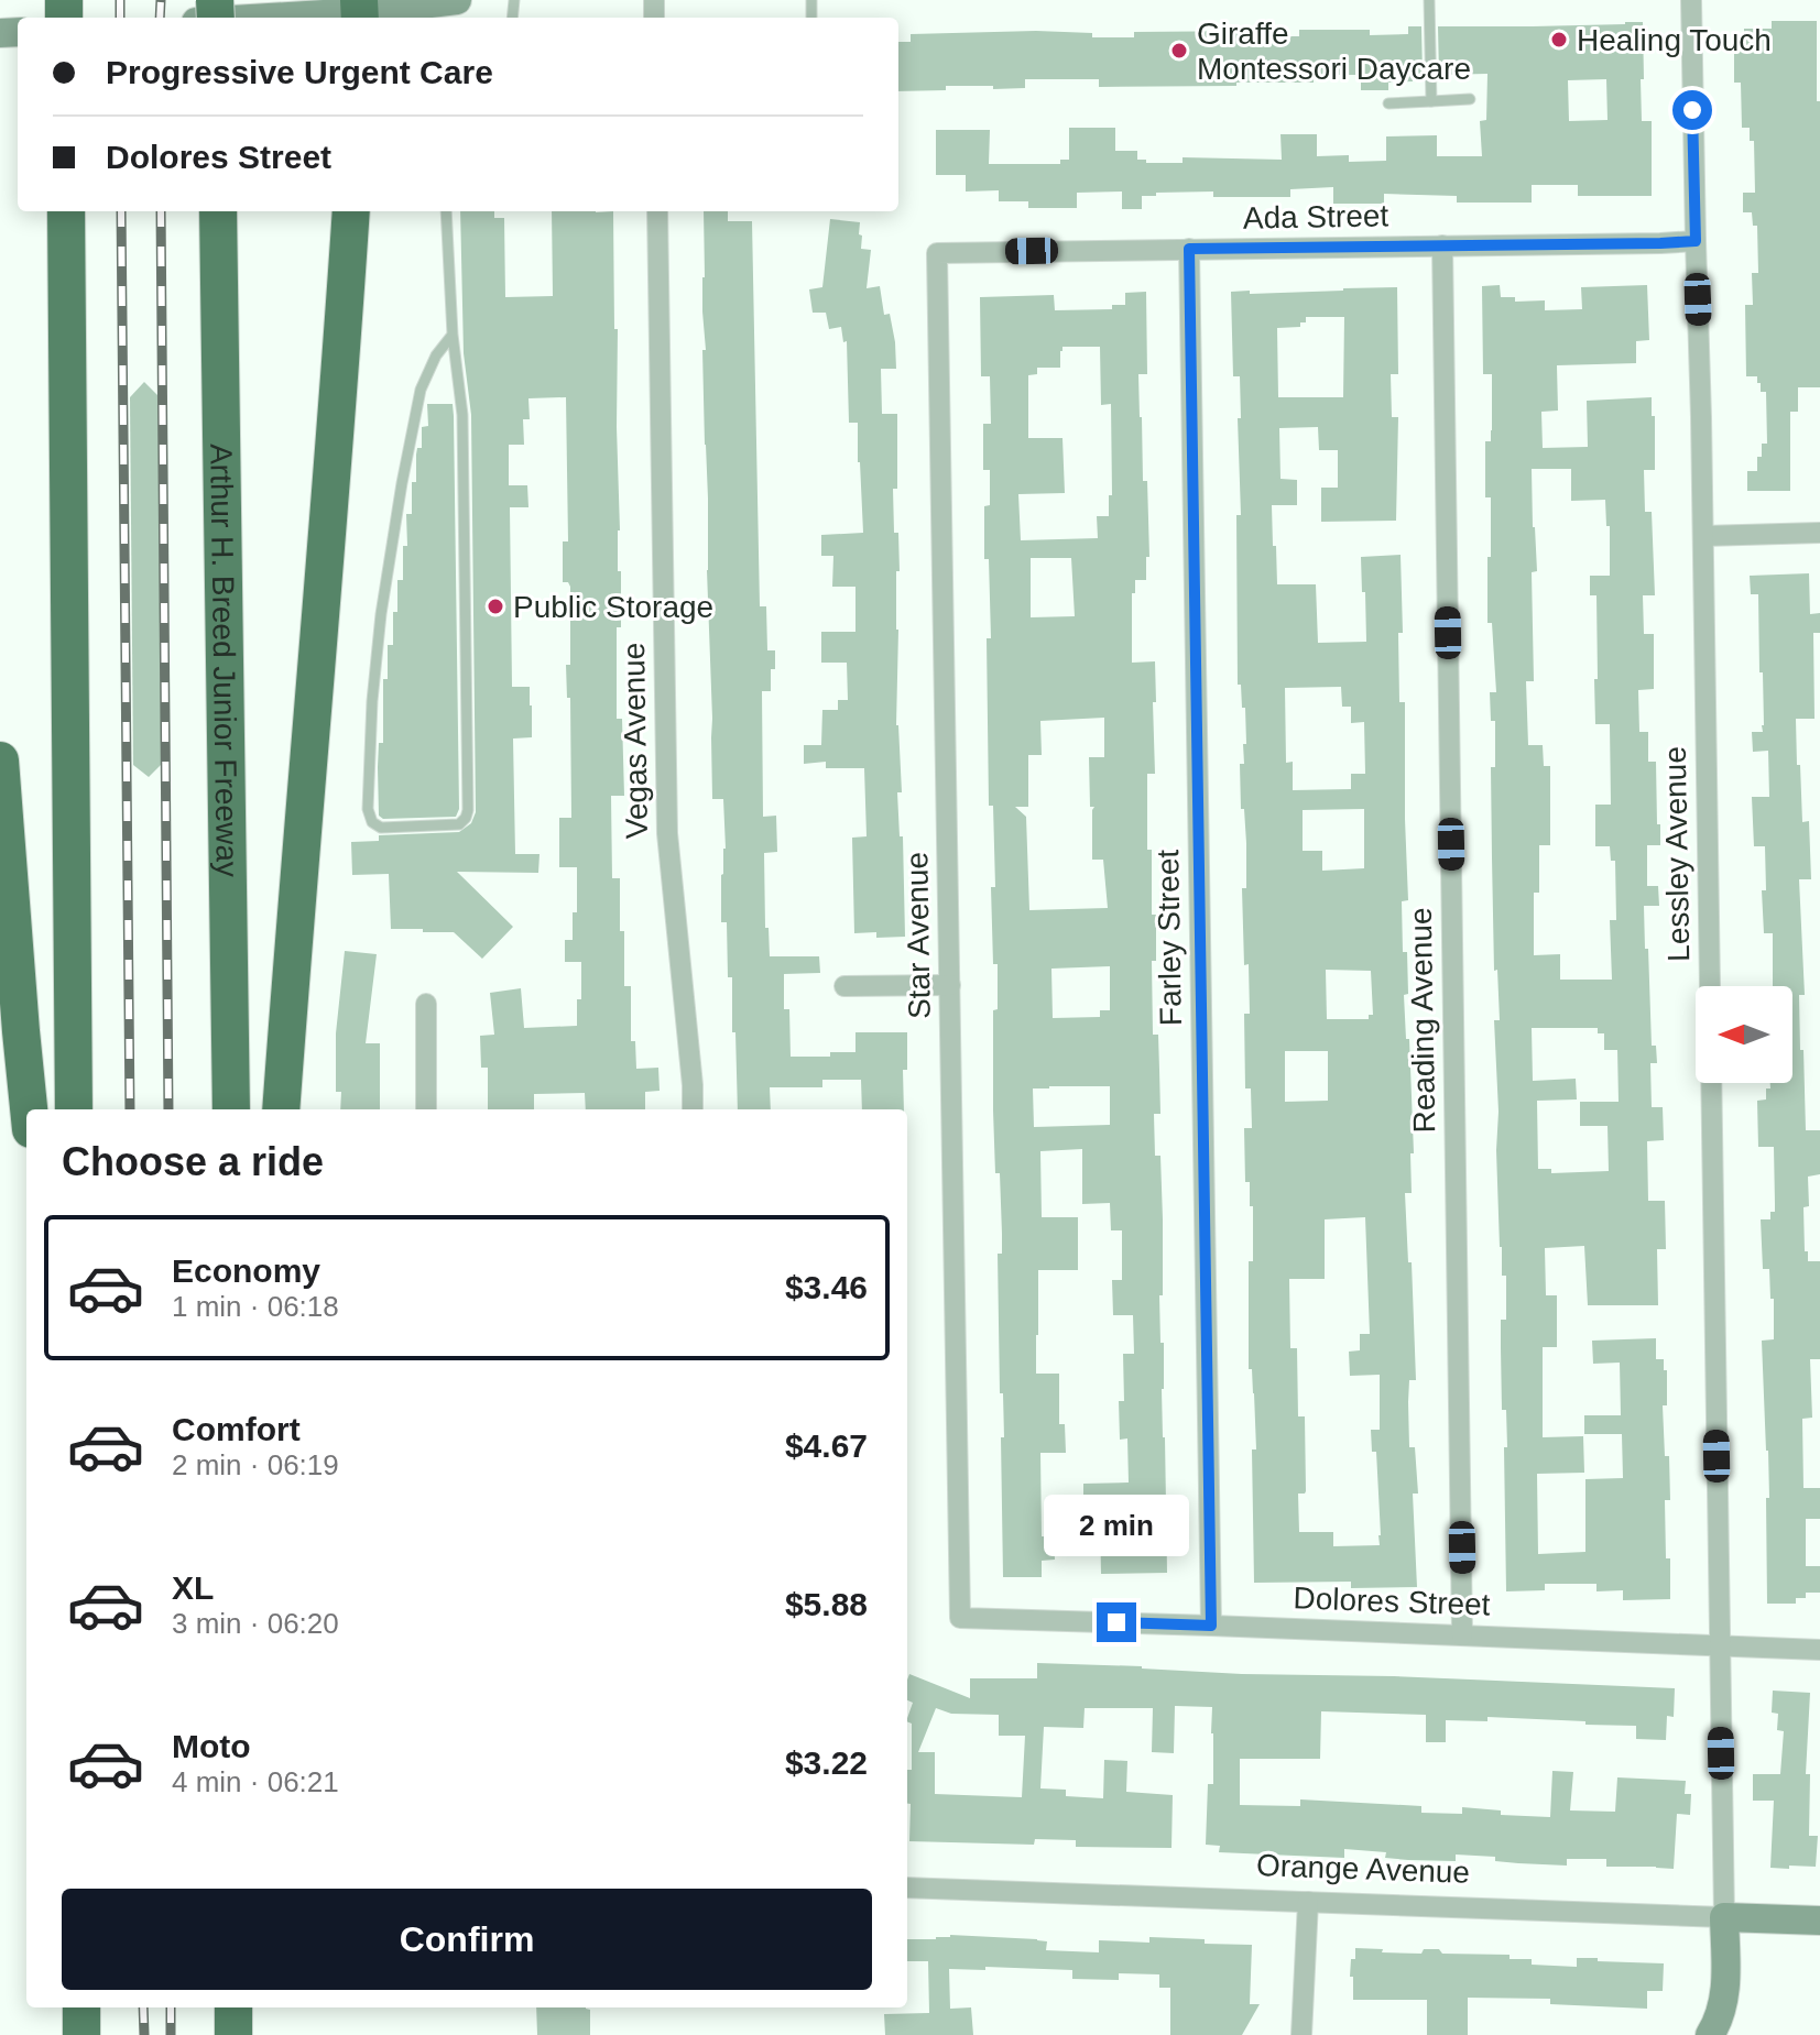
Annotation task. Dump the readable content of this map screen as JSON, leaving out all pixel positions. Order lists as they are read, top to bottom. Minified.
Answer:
{"streets":{"highway":["Arthur H. Breed Junior Freeway"],"main road":["Orange Avenue"],"street":["Ada Street","Vegas Avenue","Lessley Avenue","Star Avenue","Farley Street","Reading Avenue","Dolores Street"]},"crossings":[["Ada Street","Lessley Avenue"],["Ada Street","Star Avenue"],["Ada Street","Farley Street"],["Ada Street","Reading Avenue"],["Lessley Avenue","Dolores Street"],["Lessley Avenue","Orange Avenue"],["Star Avenue","Dolores Street"],["Farley Street","Dolores Street"],["Reading Avenue","Dolores Street"]],"places":["Healing Touch","Giraffe Montessori Daycare","Public Storage"],"north":"left","page":{"banner":["Progressive Urgent Care","Dolores Street"],"heading":"Choose a ride","list":[{"name":"Economy","note":"1 min · 06:18","value":"$3.46"},{"name":"Comfort","note":"2 min · 06:19","value":"$4.67"},{"name":"XL","note":"3 min · 06:20","value":"$5.88"},{"name":"Moto","note":"4 min · 06:21","value":"$3.22"}],"bubble":"2 min","buttons":"Confirm"}}
